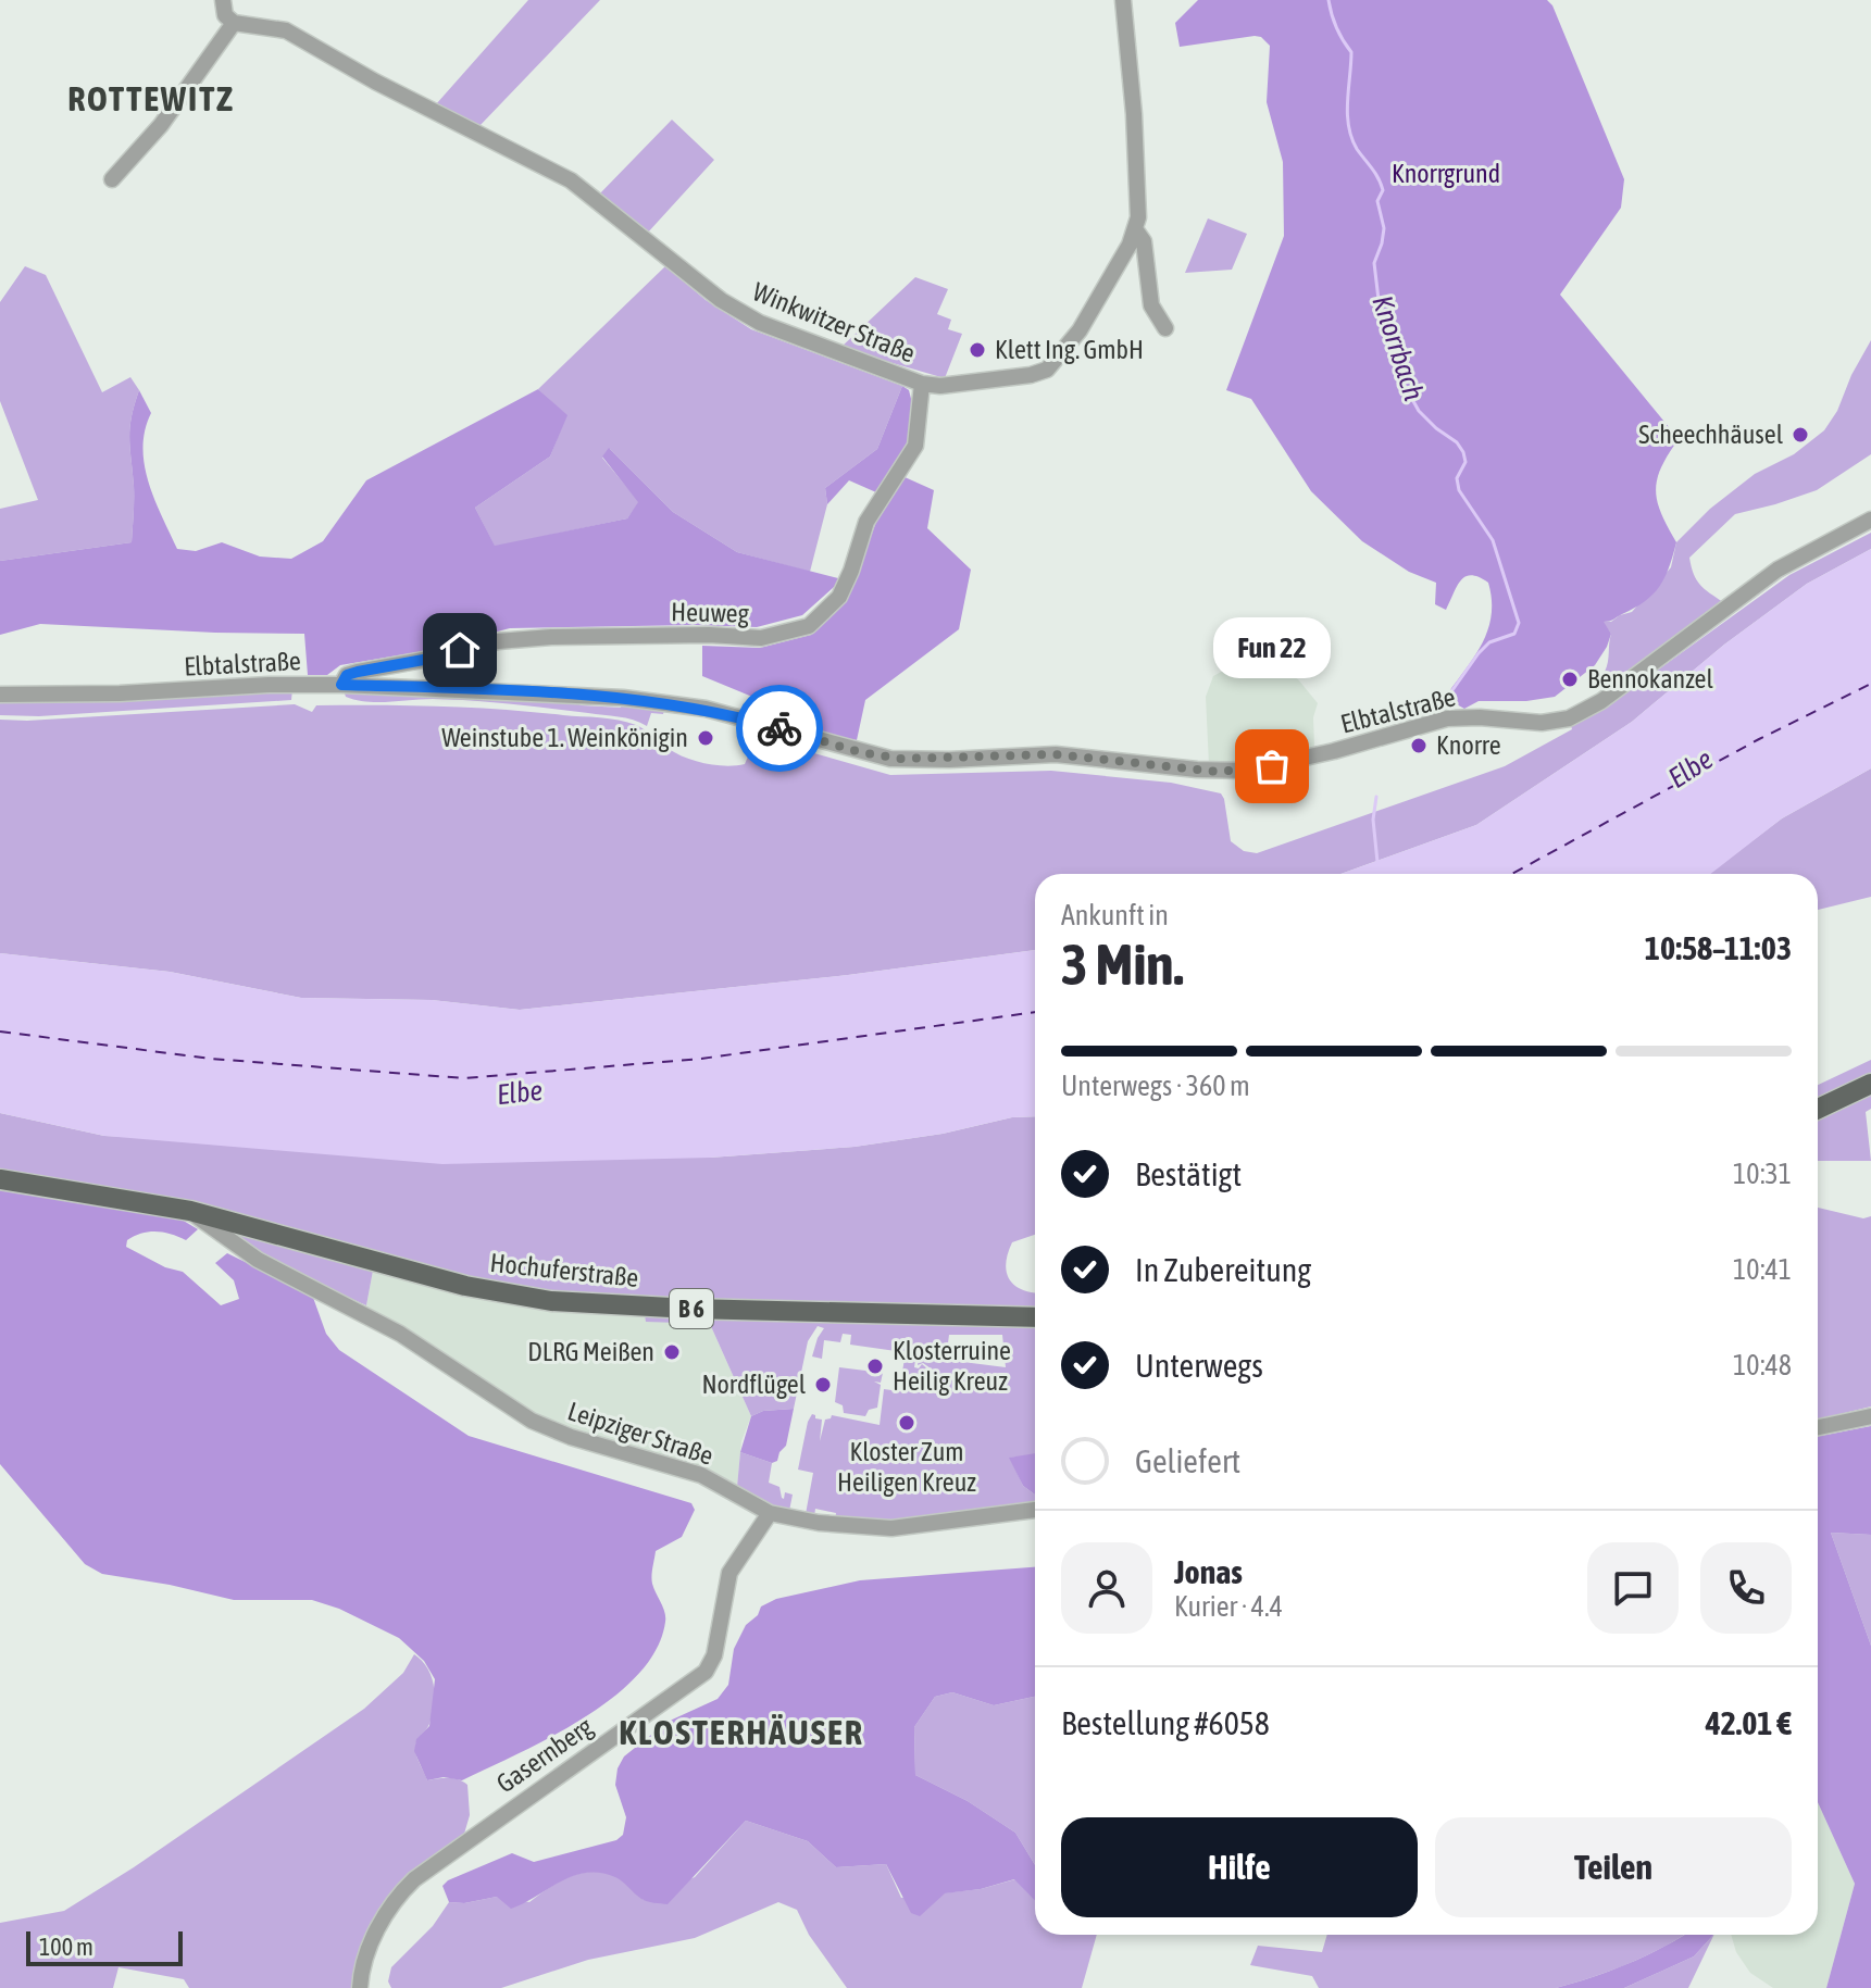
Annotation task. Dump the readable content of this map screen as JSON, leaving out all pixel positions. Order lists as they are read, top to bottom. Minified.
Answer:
{"streets":{"main road":["Hochuferstraße","B 6"],"street":["Winkwitzer Straße","Heuweg","Elbtalstraße","Leipziger Straße","Gasernberg"]},"crossings":[["Winkwitzer Straße","Heuweg"],["Heuweg","Elbtalstraße"],["Hochuferstraße","B 6"],["B 6","Leipziger Straße"],["Leipziger Straße","Gasernberg"]],"districts":["ROTTEWITZ","KLOSTERHÄUSER"],"water":["Knorrbach","Elbe"],"parks":["Knorrgrund"],"places":["Klett Ing. GmbH","Scheechhäusel","Bennokanzel","Weinstube 1. Weinkönigin","Knorre","Fun 22","DLRG Meißen","Klosterruine Heilig Kreuz","Nordflügel","Kloster Zum Heiligen Kreuz"],"scale_bar":"100 m","page":{"bubble":"Fun 22","heading":["3 Min.","Ankunft in","10:58–11:03"],"panel":["Jonas","Kurier · 4.4","Bestellung #6058","42.01 €"],"bar":"Unterwegs · 360 m","list":[["Bestätigt","10:31"],["In Zubereitung","10:41"],["Unterwegs","10:48"],"Geliefert"],"buttons":["Hilfe","Teilen"],"scale":"100 m"}}
